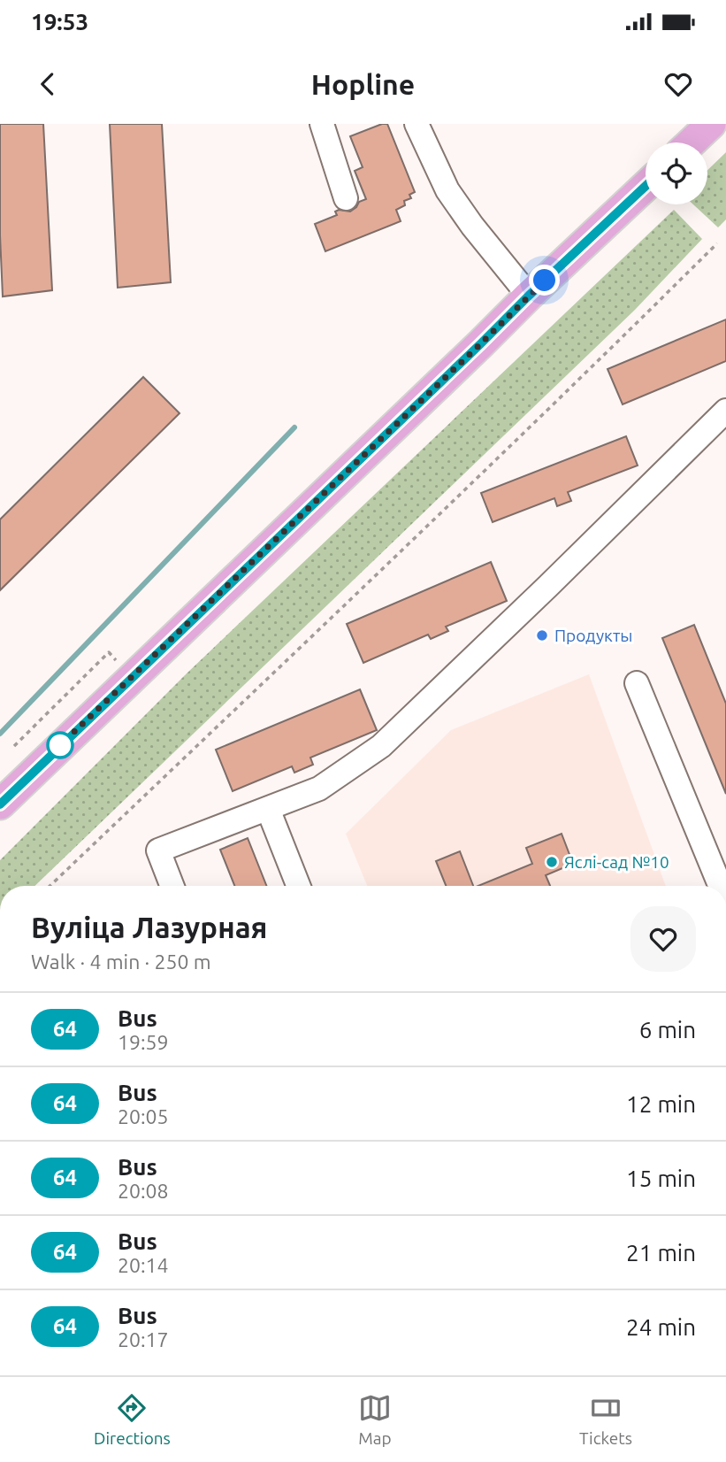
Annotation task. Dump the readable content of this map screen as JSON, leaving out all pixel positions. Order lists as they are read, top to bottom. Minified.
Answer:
{"places":["Продукты","Яслі-сад №10"],"lines":["bus line 64"],"page":{"status":"19:53","header":"Hopline","heading":["Вуліца Лазурная","Walk · 4 min · 250 m"],"list":[{"mark":"64","name":"Bus","note":"19:59","value":"6 min"},{"mark":"64","name":"Bus","note":"20:05","value":"12 min"},{"mark":"64","name":"Bus","note":"20:08","value":"15 min"},{"mark":"64","name":"Bus","note":"20:14","value":"21 min"},{"mark":"64","name":"Bus","note":"20:17","value":"24 min"}],"tabs":["Directions","Map","Tickets"]}}
